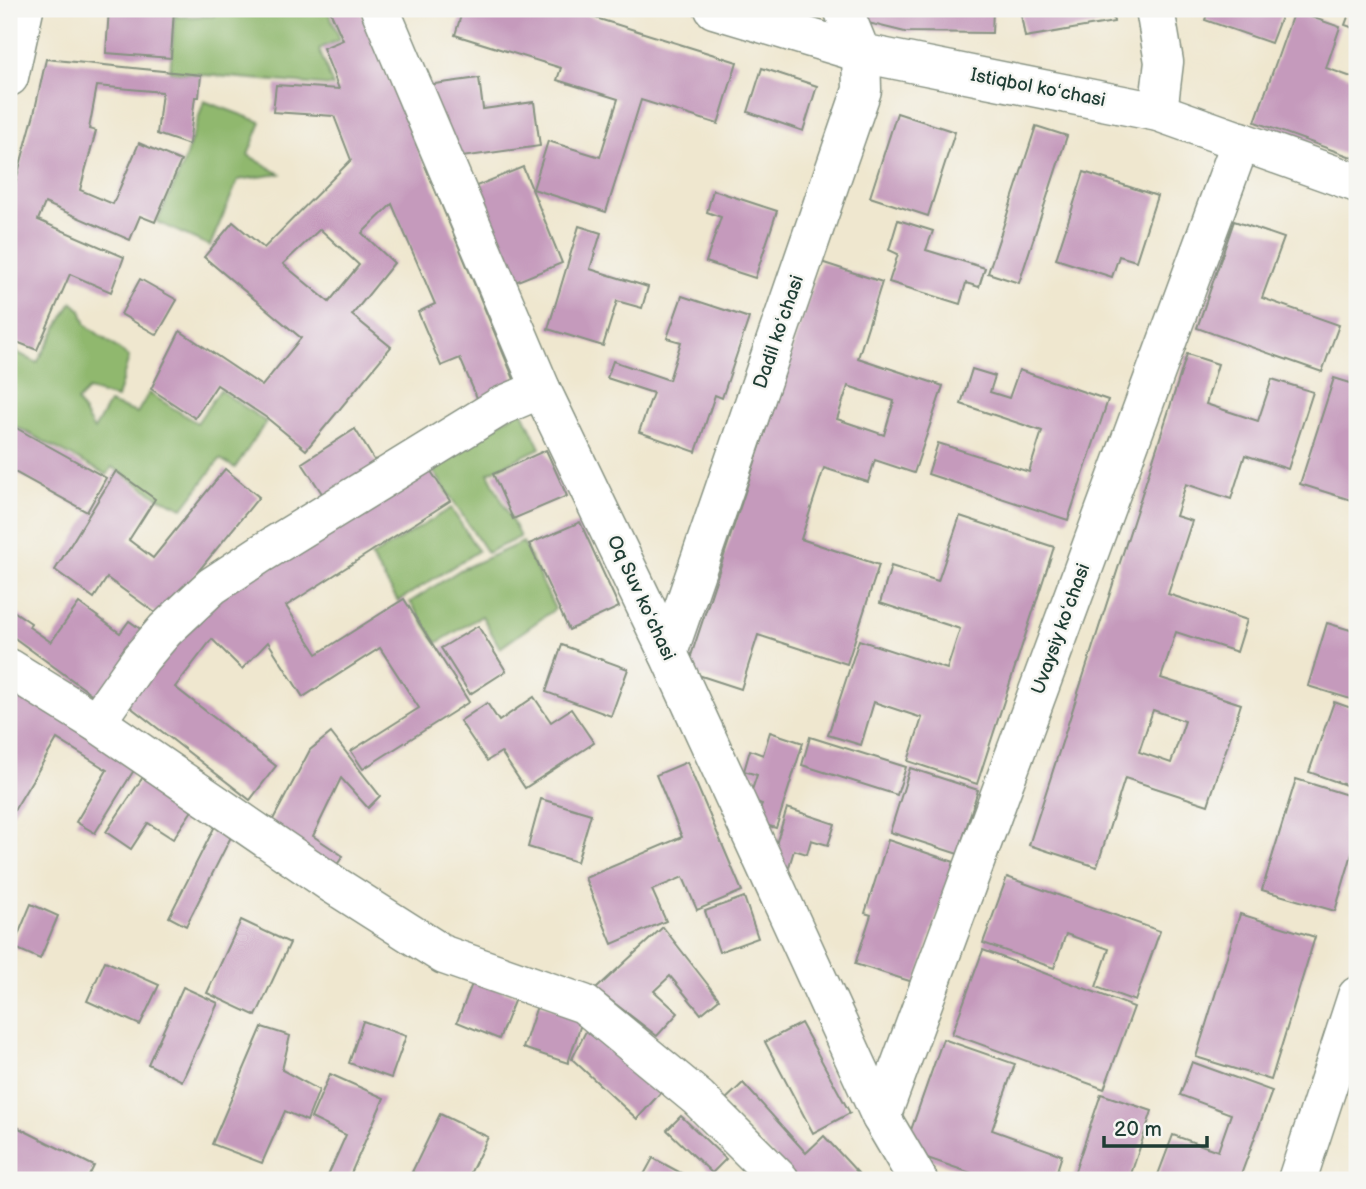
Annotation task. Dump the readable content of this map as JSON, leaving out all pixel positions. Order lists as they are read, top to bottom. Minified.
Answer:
{"streets":{"street":["Istiqbol koʻchasi","Dadil koʻchasi","Oq Suv koʻchasi","Uvaysiy koʻchasi"]},"crossings":[["Istiqbol koʻchasi","Dadil koʻchasi"],["Istiqbol koʻchasi","Uvaysiy koʻchasi"],["Dadil koʻchasi","Oq Suv koʻchasi"],["Oq Suv koʻchasi","Uvaysiy koʻchasi"]],"scale_bar":"20 m"}
